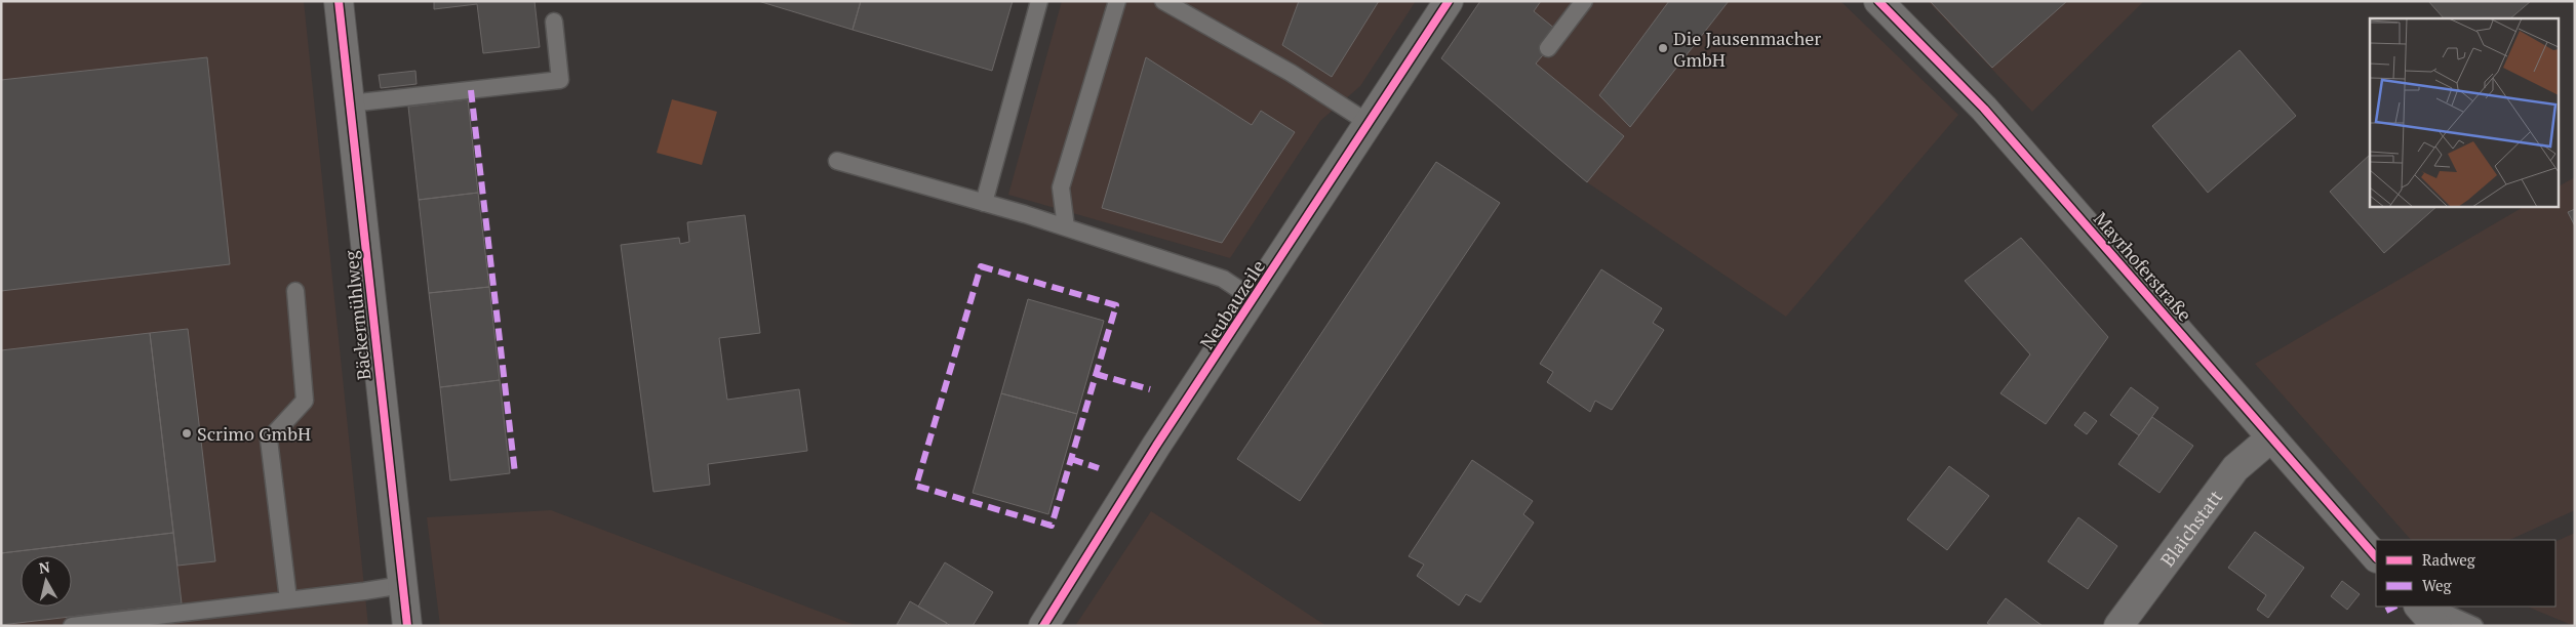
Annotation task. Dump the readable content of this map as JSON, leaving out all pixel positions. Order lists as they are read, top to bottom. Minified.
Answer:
{"streets":{"street":["Mayrhoferstraße","Neubauzeile","Bäckermühlweg","Blaichstatt"]},"crossings":[["Mayrhoferstraße","Blaichstatt"]],"places":["Die Jausenmacher GmbH","Scrimo GmbH"],"legend":["Radweg","Weg"],"north":"top"}
